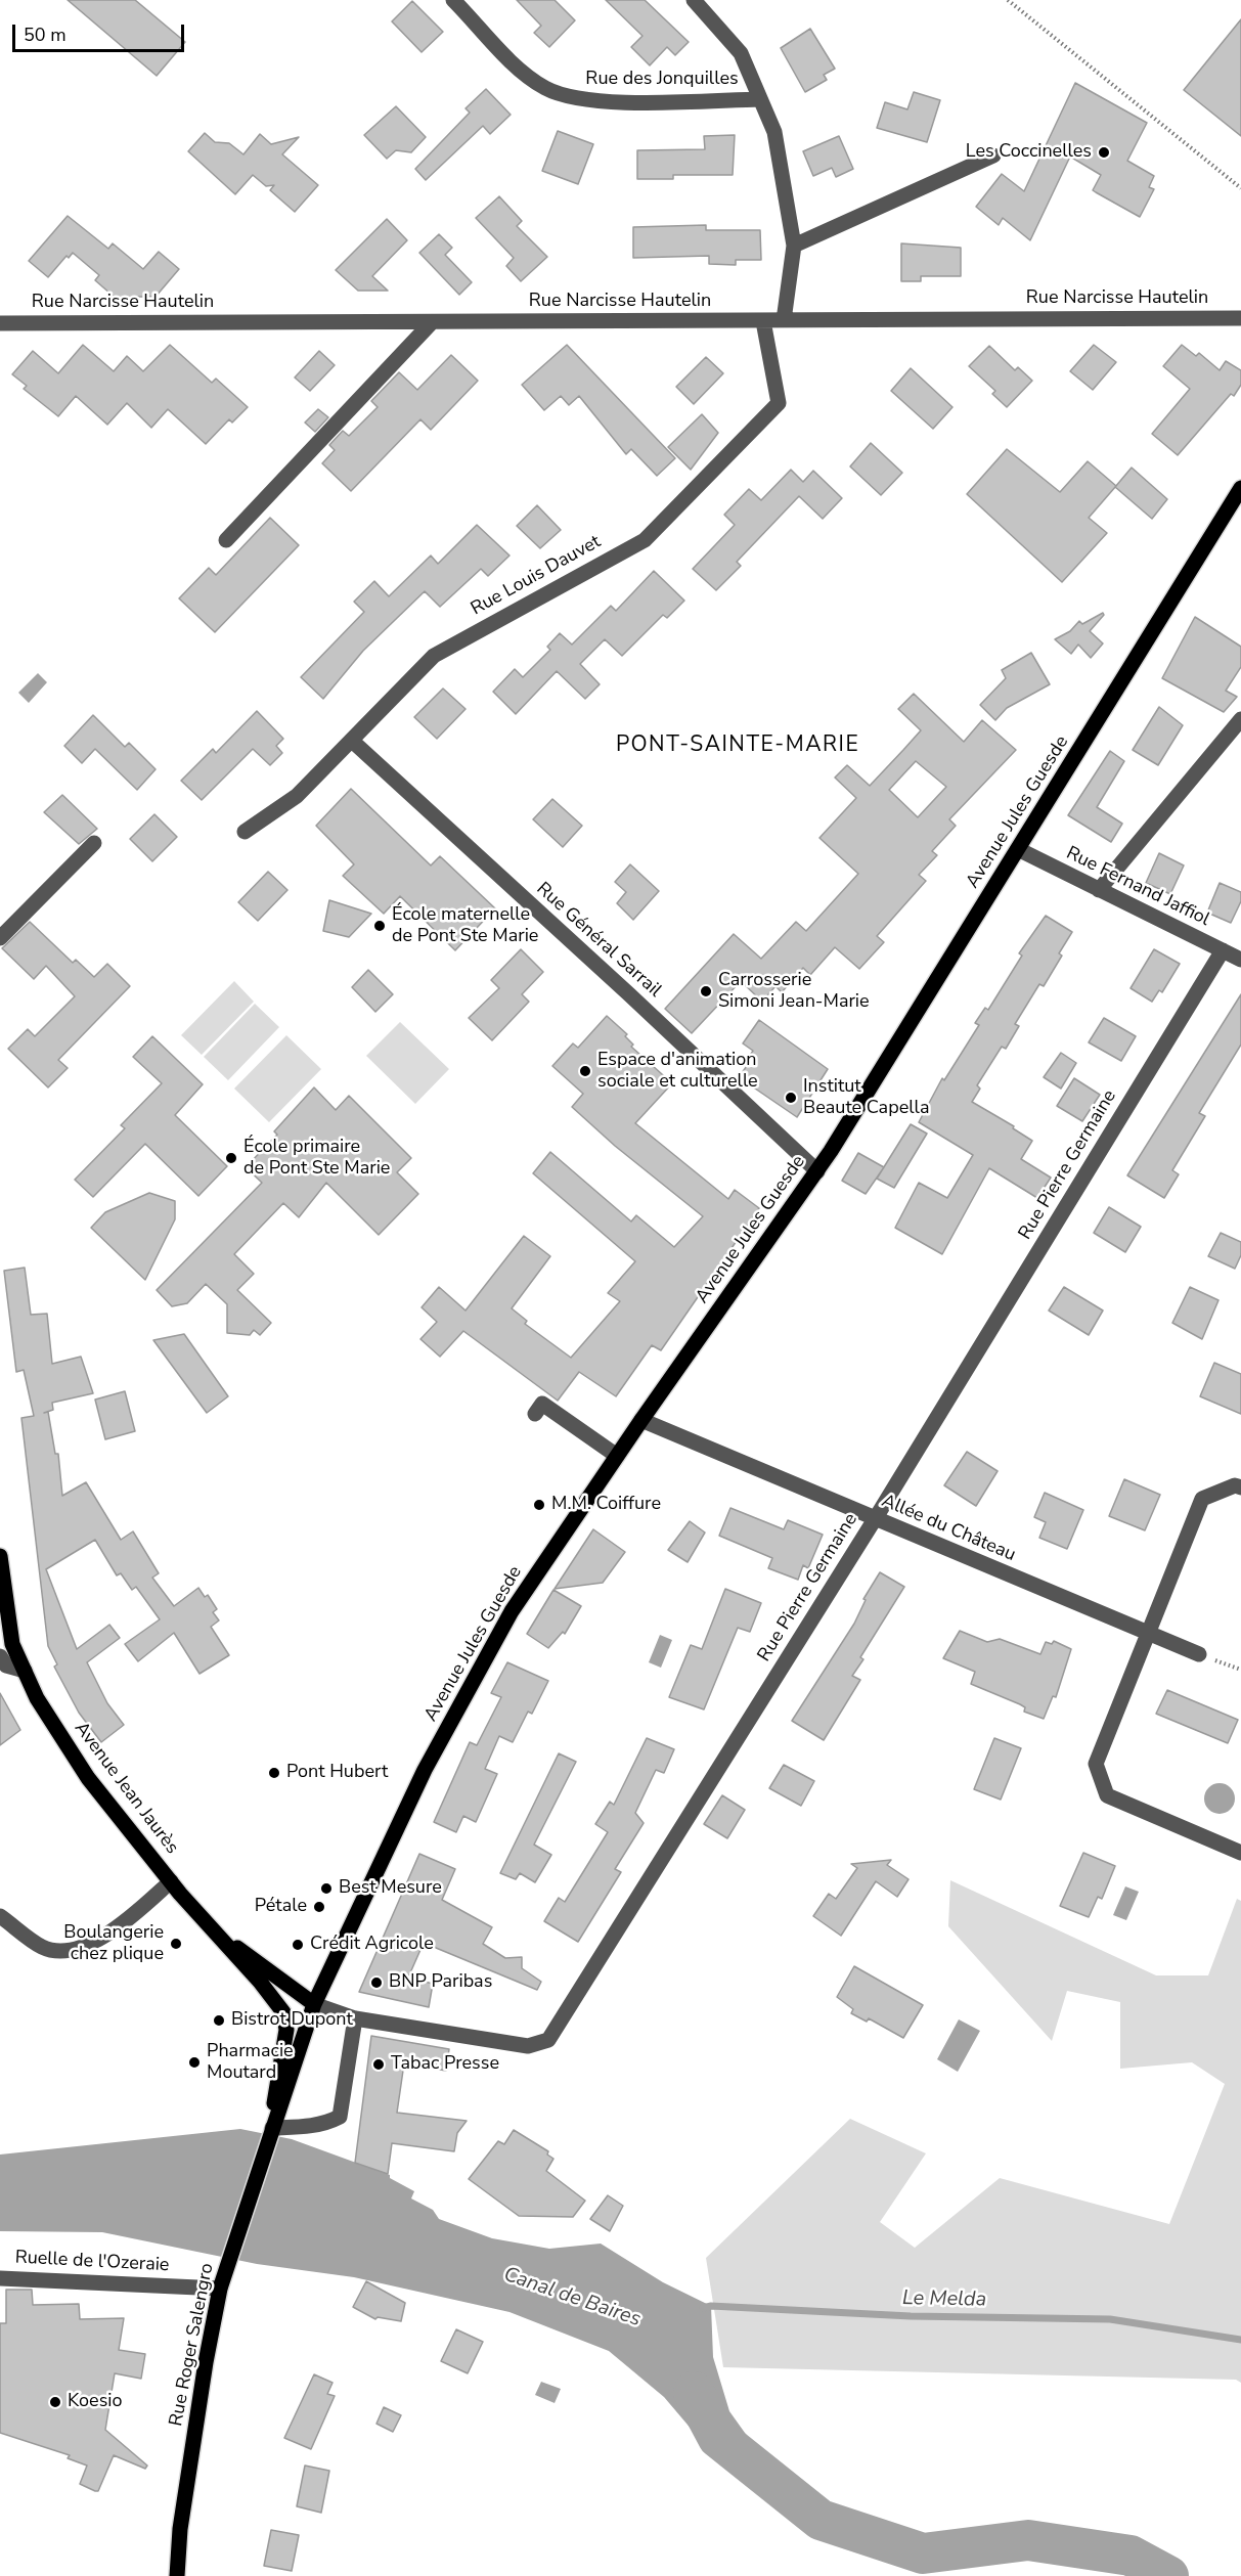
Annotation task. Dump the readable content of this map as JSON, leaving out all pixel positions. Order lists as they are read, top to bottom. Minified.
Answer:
{"streets":{"main road":["Avenue Jules Guesde","Avenue Jean Jaurès","Rue Roger Salengro"],"street":["Rue des Jonquilles","Rue Narcisse Hautelin","Rue Louis Dauvet","Rue Fernand Jaffiol","Rue Général Sarrail","Rue Pierre Germaine","Allée du Château","Ruelle de l'Ozeraie"]},"crossings":[["Rue des Jonquilles","Rue Narcisse Hautelin"],["Rue Narcisse Hautelin","Rue Louis Dauvet"],["Rue Louis Dauvet","Rue Général Sarrail"],["Avenue Jules Guesde","Rue Fernand Jaffiol"],["Avenue Jules Guesde","Rue Général Sarrail"],["Avenue Jules Guesde","Rue Pierre Germaine"],["Avenue Jules Guesde","Allée du Château"],["Avenue Jules Guesde","Avenue Jean Jaurès"],["Avenue Jules Guesde","Rue Roger Salengro"],["Rue Fernand Jaffiol","Rue Pierre Germaine"],["Rue Pierre Germaine","Allée du Château"],["Rue Pierre Germaine","Avenue Jean Jaurès"],["Avenue Jean Jaurès","Rue Roger Salengro"],["Ruelle de l'Ozeraie","Rue Roger Salengro"]],"districts":["PONT-SAINTE-MARIE"],"water":["Canal de Baires","Le Melda"],"places":["Les Coccinelles","École maternelle de Pont Ste Marie","Carrosserie Simoni Jean-Marie","Espace d'animation sociale et culturelle","Institut Beaute Capella","École primaire de Pont Ste Marie","M.M. Coiffure","Pont Hubert","Best Mesure","Pétale","Boulangerie chez plique","Crédit Agricole","BNP Paribas","Bistrot Dupont","Pharmacie Moutard","Tabac Presse","Koesio"],"scale_bar":"50 m"}
